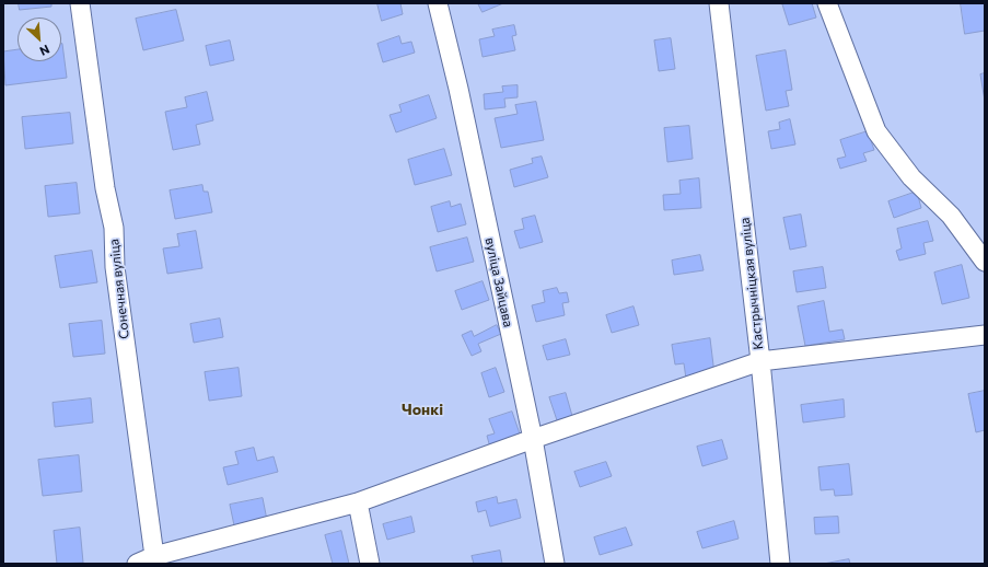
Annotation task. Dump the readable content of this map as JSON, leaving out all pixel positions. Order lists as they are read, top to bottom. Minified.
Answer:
{"streets":{"street":["вуліца Зайцава","Кастрычніцкая вуліца","Сонечная вуліца"]},"districts":["Чонкі"],"north":"bottom right"}
